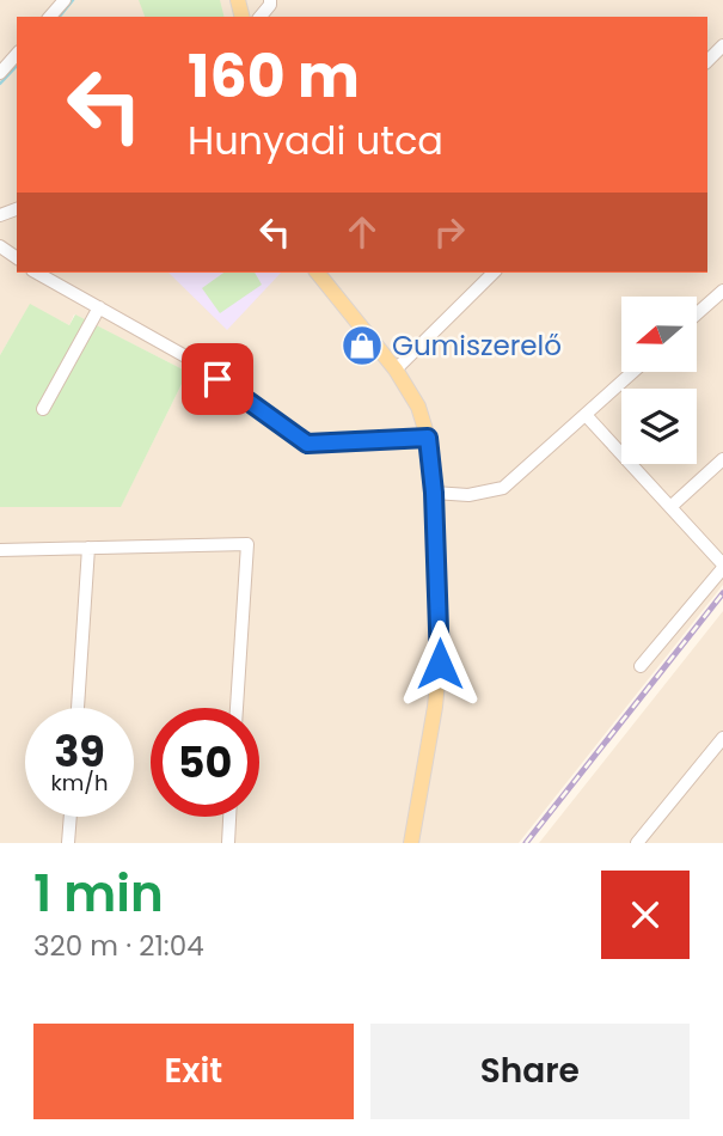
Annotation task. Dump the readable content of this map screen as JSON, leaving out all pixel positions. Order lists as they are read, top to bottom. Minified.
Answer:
{"places":{"shop":["Gumiszerelő"]},"north":"left","page":{"turn":["160 m","Hunyadi utca"],"speed":"39 km/h","limit":"50","heading":["1 min","320 m · 21:04"],"buttons":["Exit","Share"]}}
